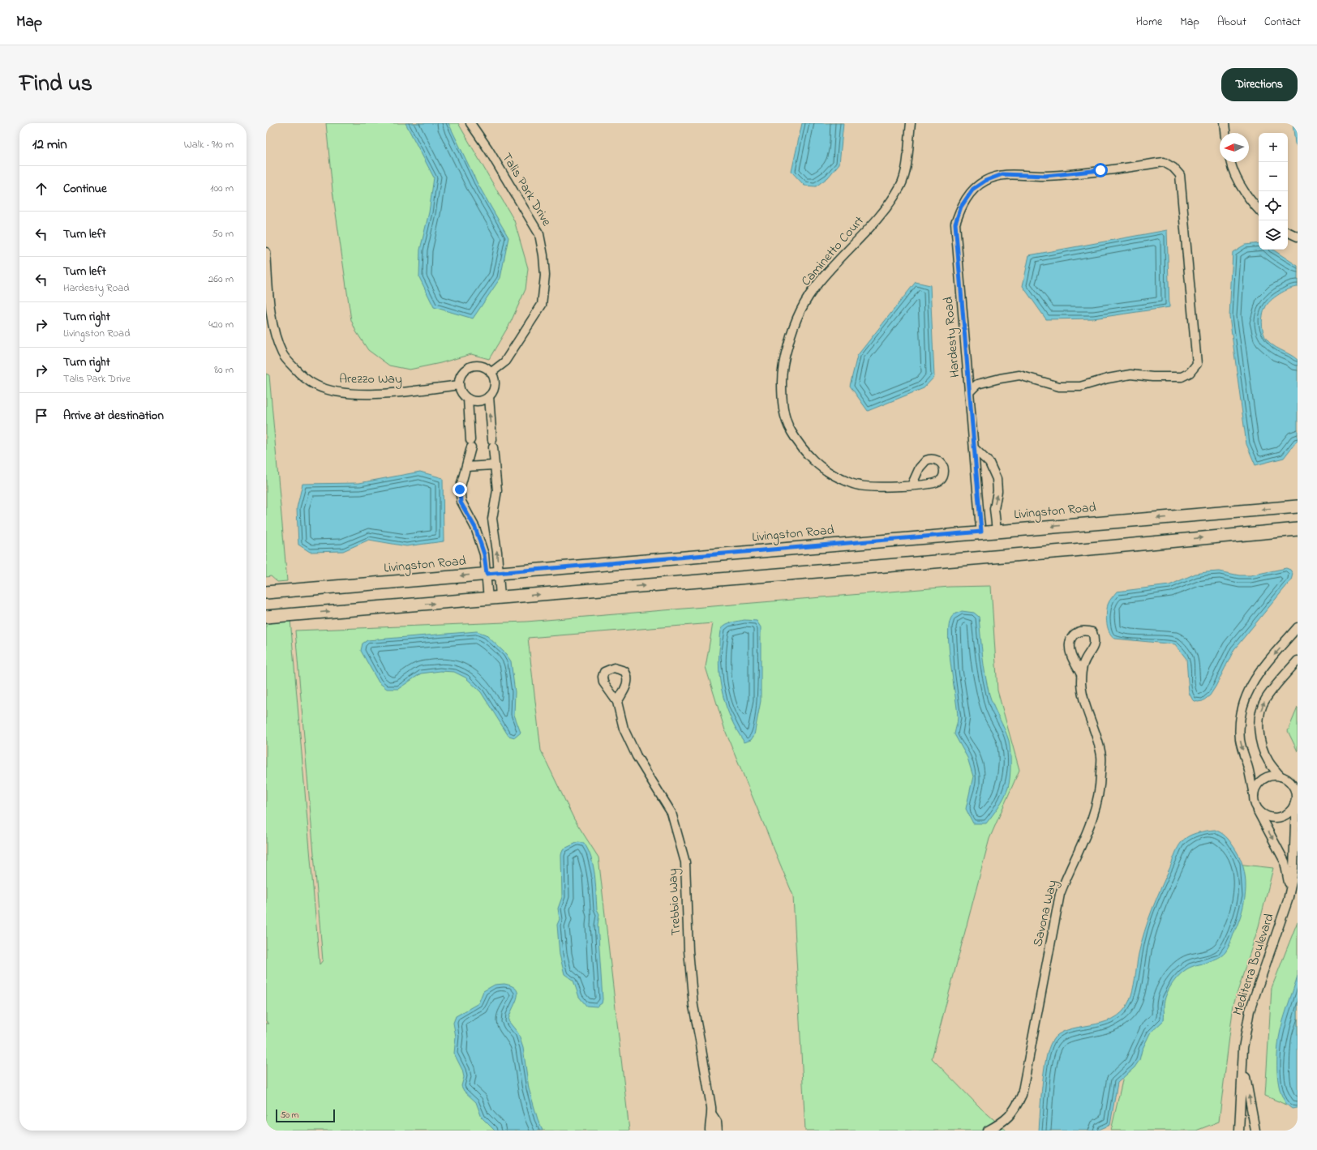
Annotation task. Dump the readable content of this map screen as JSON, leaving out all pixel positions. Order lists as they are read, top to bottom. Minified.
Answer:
{"streets":{"main road":["Livingston Road"],"street":["Talis Park Drive","Caminetto Court","Hardesty Road","Arezzo Way","Trebbio Way","Savona Way","Mediterra Boulevard"]},"crossings":[["Talis Park Drive","Arezzo Way"],["Hardesty Road","Livingston Road"]],"scale_bar":"50 m","north":"left","page":{"header":"Map","nav":["Home","Map","About","Contact"],"title":"Find us","buttons":"Directions","heading":["12 min","Walk · 910 m"],"map_buttons":["+","−"],"list":[["Continue","100 m"],["Turn left","50 m"],["Turn left","Hardesty Road","260 m"],["Turn right","Livingston Road","420 m"],["Turn right","Talis Park Drive","80 m"],"Arrive at destination"],"scale":"50 m"}}
